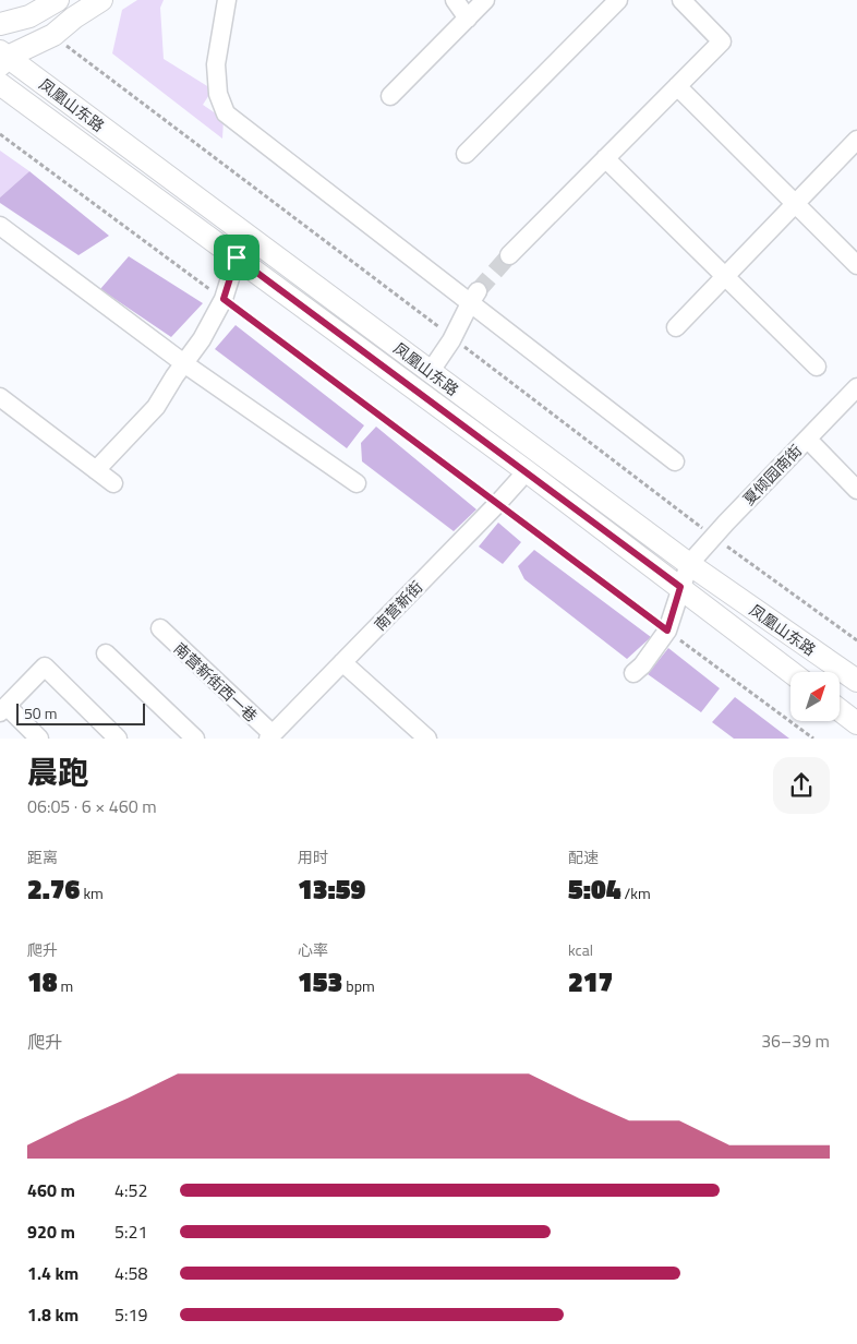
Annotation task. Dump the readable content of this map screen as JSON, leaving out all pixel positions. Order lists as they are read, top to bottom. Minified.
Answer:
{"streets":{"main road":["凤凰山东路"],"street":["夏倾园南街","南营新街","南营新街西一巷"]},"crossings":[["凤凰山东路","夏倾园南街"],["凤凰山东路","南营新街"],["南营新街","南营新街西一巷"]],"scale_bar":"50 m","north":"top right","page":{"scale":"50 m","heading":["晨跑","06:05 · 6 × 460 m"],"stats":[["距离","2.76 km"],["用时","13:59"],["配速","5:04 /km"],["爬升","18 m"],["心率","153 bpm"],["kcal","217"]],"chart":["爬升","36–39 m"],"list":[{"name":"460 m","note":"4:52"},{"name":"920 m","note":"5:21"},{"name":"1.4 km","note":"4:58"},{"name":"1.8 km","note":"5:19"}]}}
